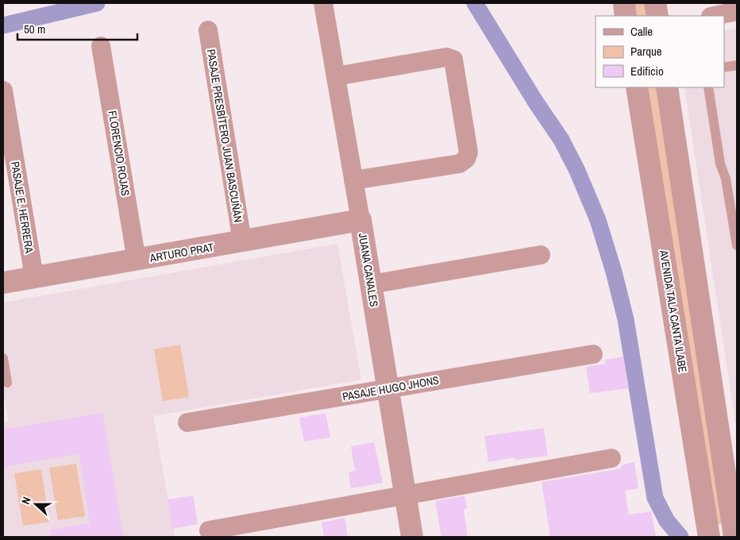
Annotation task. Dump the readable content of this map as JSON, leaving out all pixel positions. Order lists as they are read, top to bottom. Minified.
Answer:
{"streets":{"street":["PASAJE PRESBÍTERO JUAN BASCUÑÁN","FLORENCIO ROJAS","PASAJE E. HERRERA","ARTURO PRAT","JUANA CANALES","AVENIDA TALA CANTA ILABE","PASAJE HUGO JHONS"]},"crossings":[["PASAJE PRESBÍTERO JUAN BASCUÑÁN","ARTURO PRAT"],["FLORENCIO ROJAS","ARTURO PRAT"],["PASAJE E. HERRERA","ARTURO PRAT"],["ARTURO PRAT","JUANA CANALES"],["JUANA CANALES","PASAJE HUGO JHONS"]],"legend":["Calle","Parque","Edificio"],"scale_bar":"50 m","north":"left"}
